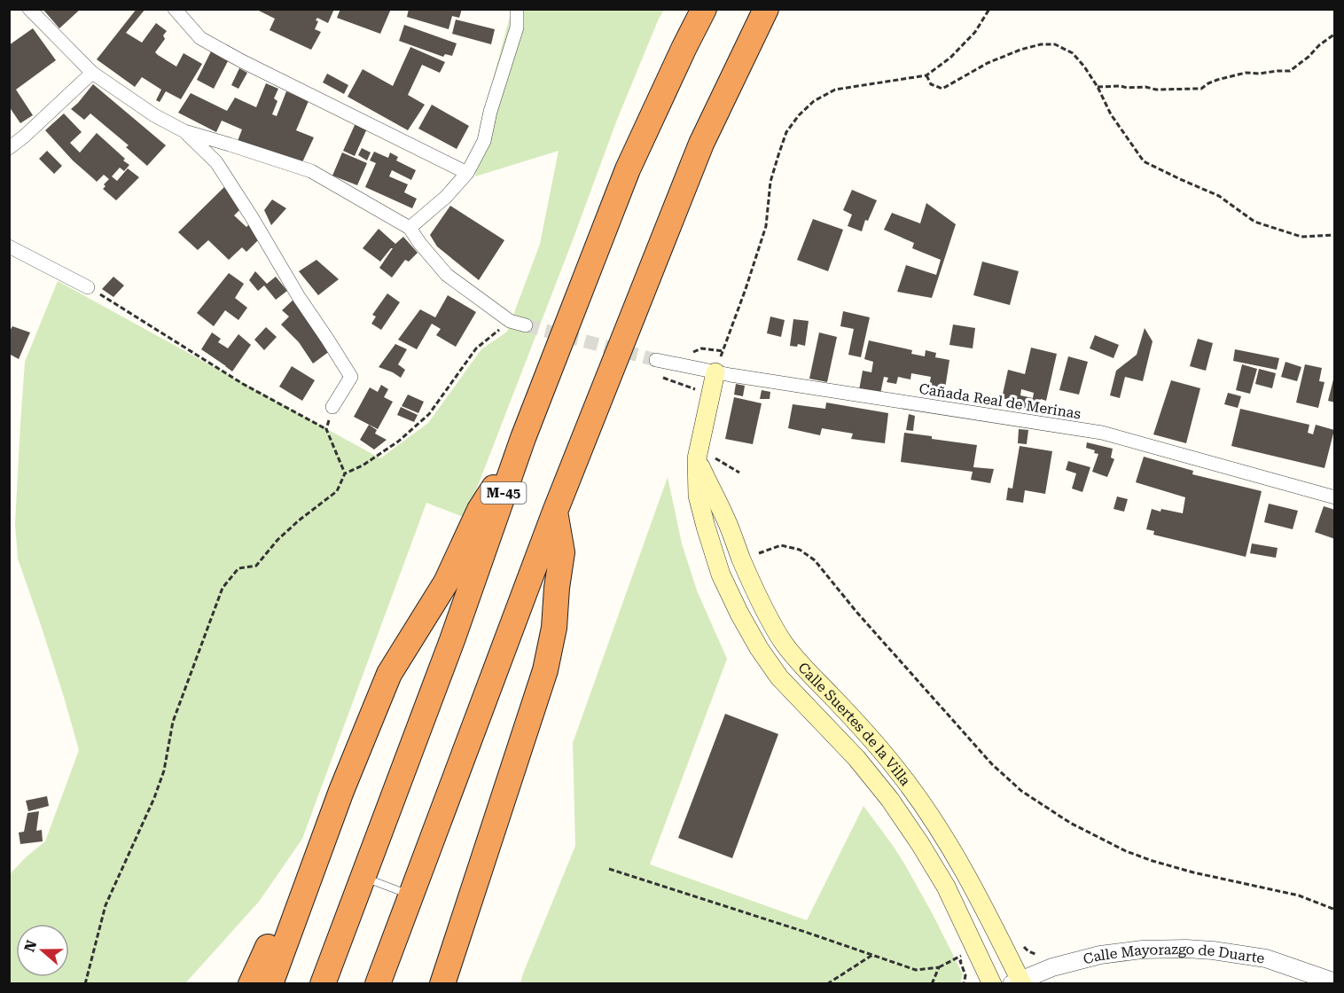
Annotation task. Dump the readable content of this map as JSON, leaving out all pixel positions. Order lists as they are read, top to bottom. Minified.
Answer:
{"streets":{"highway":["M-45"],"main road":["Calle Suertes de la Villa"],"street":["Cañada Real de Merinas","Calle Mayorazgo de Duarte"]},"crossings":[["Cañada Real de Merinas","Calle Suertes de la Villa"],["Calle Suertes de la Villa","Calle Mayorazgo de Duarte"]],"north":"left"}
